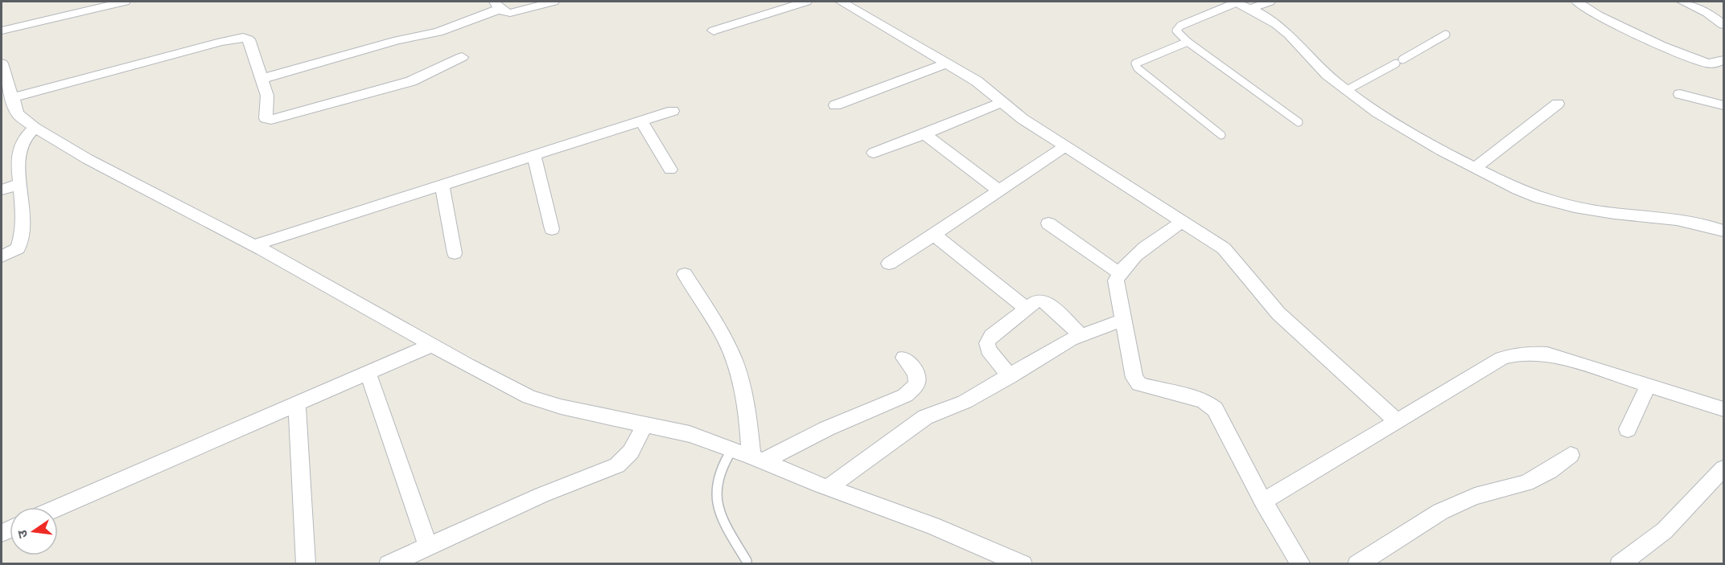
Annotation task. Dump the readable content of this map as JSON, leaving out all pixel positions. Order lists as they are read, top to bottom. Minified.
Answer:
{"north":"left"}
